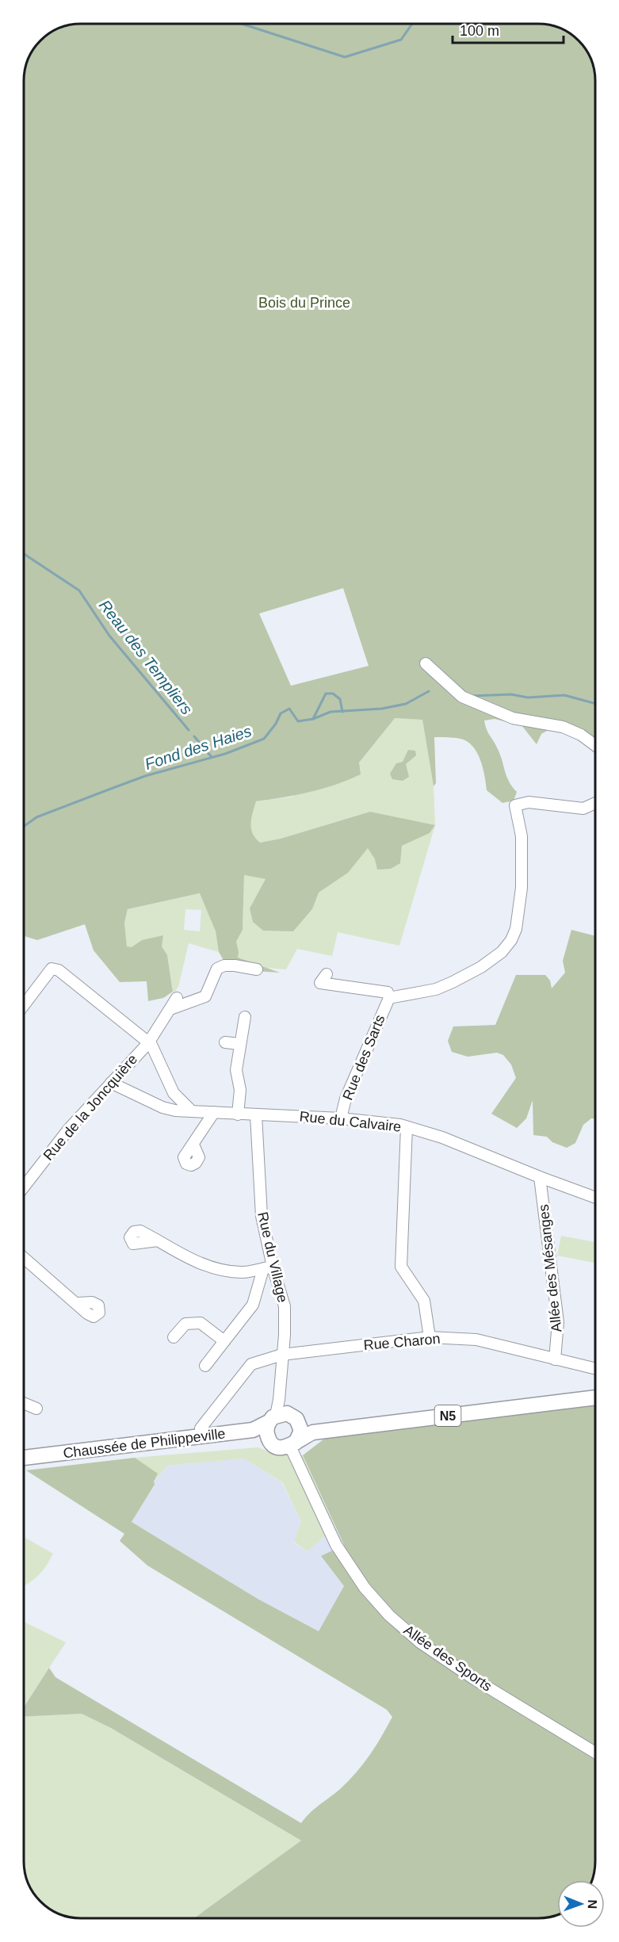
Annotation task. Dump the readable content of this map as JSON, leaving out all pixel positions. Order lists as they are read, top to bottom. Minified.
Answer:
{"streets":{"main road":["N5","Chaussée de Philippeville"],"street":["Rue des Sarts","Rue de la Joncquière","Rue du Calvaire","Rue du Village","Allée des Mésanges","Rue Charon","Allée des Sports"]},"crossings":[["Rue des Sarts","Rue du Calvaire"],["Rue de la Joncquière","Rue du Calvaire"],["Rue du Calvaire","Rue du Village"],["Rue du Calvaire","Allée des Mésanges"],["Rue du Village","Rue Charon"],["Rue du Village","N5"],["Rue du Village","Chaussée de Philippeville"],["Rue du Village","Allée des Sports"],["Allée des Mésanges","Rue Charon"],["N5","Chaussée de Philippeville"],["N5","Allée des Sports"],["Chaussée de Philippeville","Allée des Sports"]],"water":["Reau des Templiers","Fond des Haies"],"parks":["Bois du Prince"],"scale_bar":"100 m","north":"right"}
